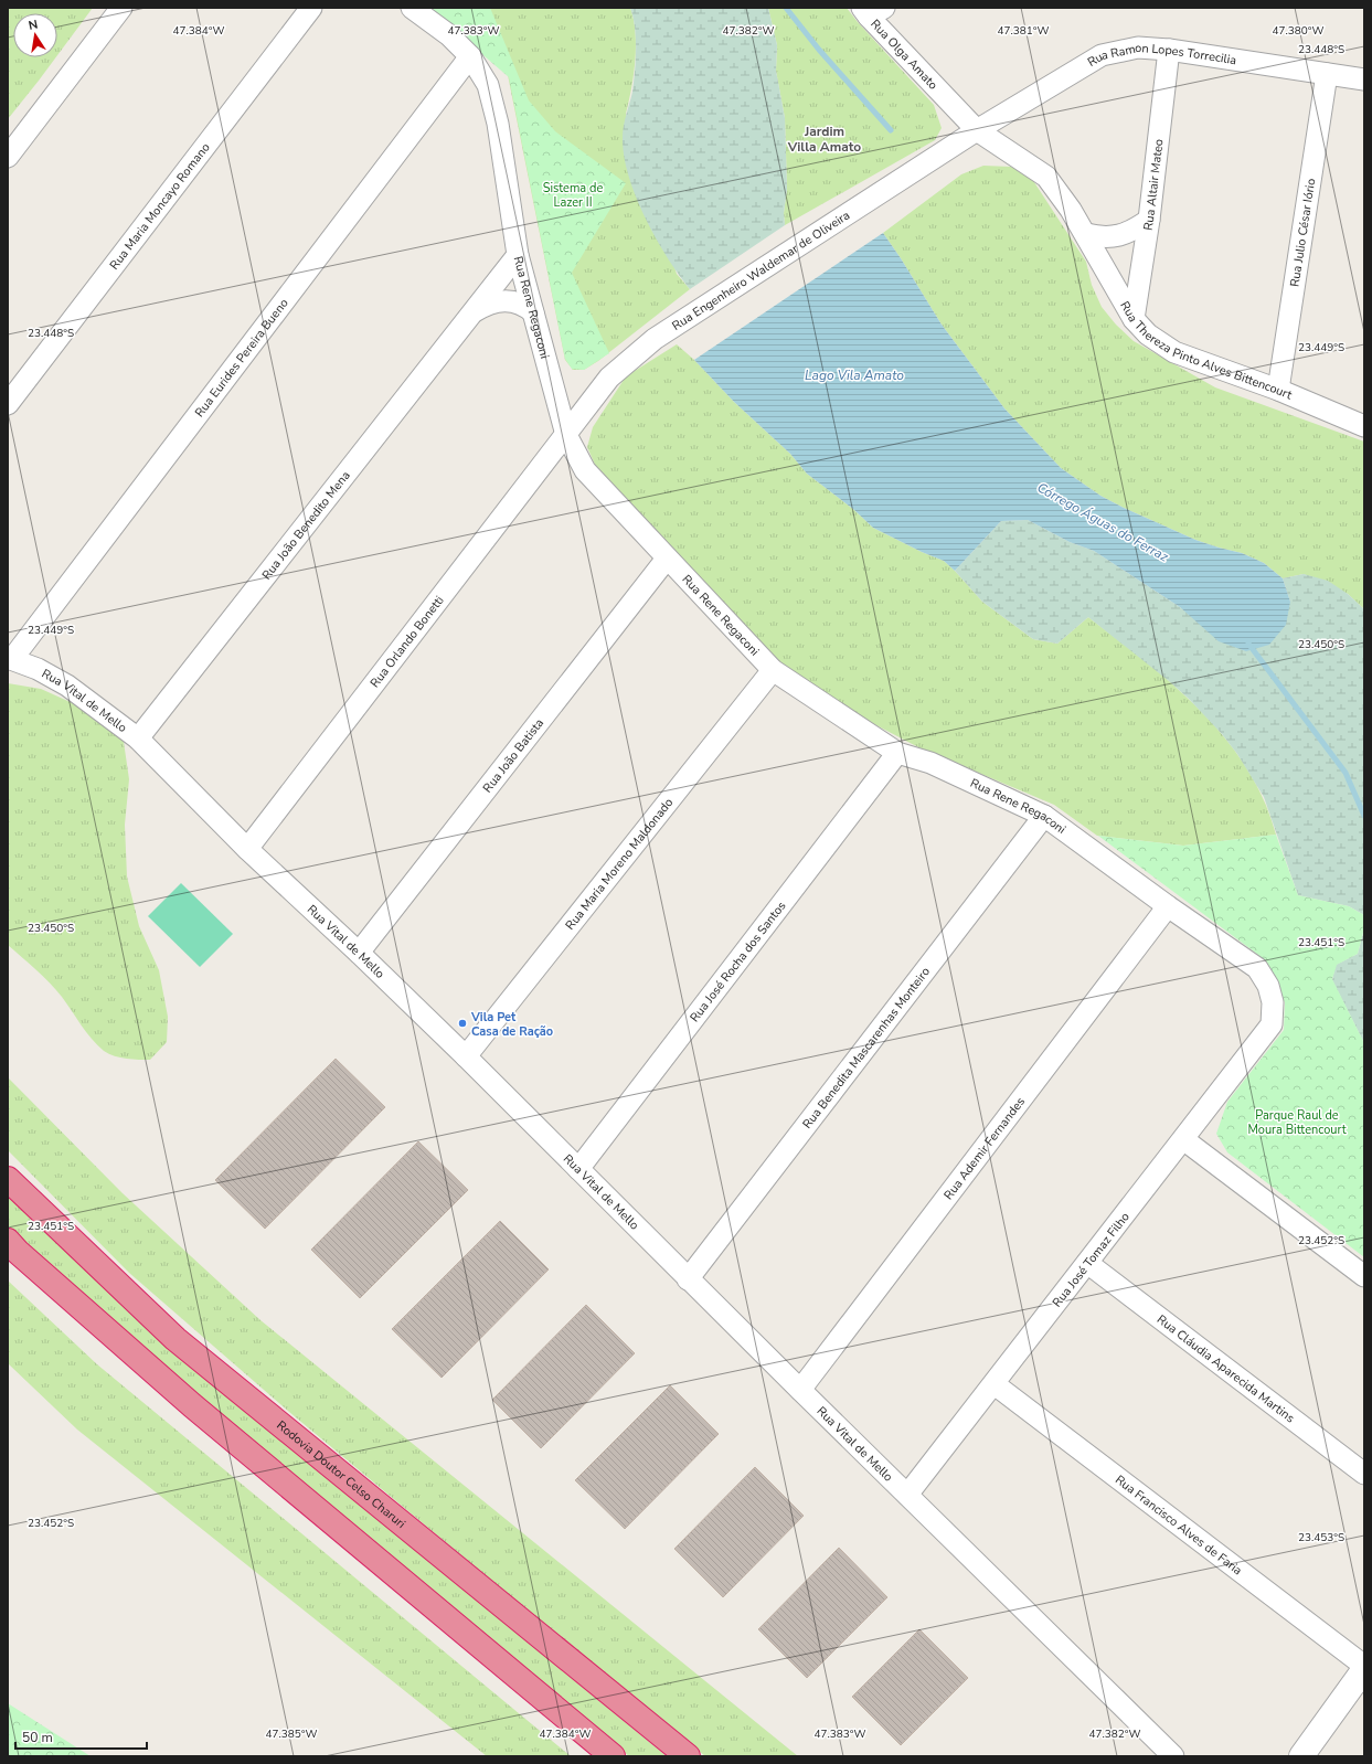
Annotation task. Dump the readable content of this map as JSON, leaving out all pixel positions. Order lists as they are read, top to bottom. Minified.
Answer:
{"streets":{"highway":["Rodovia Doutor Celso Charuri"],"street":["Rua Olga Amato","Rua Ramon Lopes Torrecilia","Rua Altair Mateo","Rua Maria Moncayo Romano","Rua Julio César Iório","Rua Engenheiro Waldemar de Oliveira","Rua Rene Regaconi","Rua Thereza Pinto Alves Bittencourt","Rua Eurides Pereira Bueno","Rua João Benedito Mena","Rua Orlando Bonetti","Rua Vital de Mello","Rua João Batista","Rua Maria Moreno Maldonado","Rua José Rocha dos Santos","Rua Benedita Mascarenhas Monteiro","Rua Ademir Fernandes","Rua José Tomaz Filho","Rua Cláudia Aparecida Martins","Rua Francisco Alves de Faria"]},"crossings":[["Rua Olga Amato","Rua Ramon Lopes Torrecilia"],["Rua Olga Amato","Rua Engenheiro Waldemar de Oliveira"],["Rua Olga Amato","Rua Thereza Pinto Alves Bittencourt"],["Rua Ramon Lopes Torrecilia","Rua Altair Mateo"],["Rua Ramon Lopes Torrecilia","Rua Julio César Iório"],["Rua Ramon Lopes Torrecilia","Rua Engenheiro Waldemar de Oliveira"],["Rua Ramon Lopes Torrecilia","Rua Thereza Pinto Alves Bittencourt"],["Rua Altair Mateo","Rua Thereza Pinto Alves Bittencourt"],["Rua Julio César Iório","Rua Thereza Pinto Alves Bittencourt"],["Rua Engenheiro Waldemar de Oliveira","Rua Rene Regaconi"],["Rua Engenheiro Waldemar de Oliveira","Rua Thereza Pinto Alves Bittencourt"],["Rua Engenheiro Waldemar de Oliveira","Rua Orlando Bonetti"],["Rua Rene Regaconi","Rua Eurides Pereira Bueno"],["Rua Rene Regaconi","Rua João Benedito Mena"],["Rua Rene Regaconi","Rua Orlando Bonetti"],["Rua Rene Regaconi","Rua João Batista"],["Rua Rene Regaconi","Rua Maria Moreno Maldonado"],["Rua Rene Regaconi","Rua José Rocha dos Santos"],["Rua Rene Regaconi","Rua Benedita Mascarenhas Monteiro"],["Rua Rene Regaconi","Rua Ademir Fernandes"],["Rua Rene Regaconi","Rua José Tomaz Filho"],["Rua Eurides Pereira Bueno","Rua Vital de Mello"],["Rua João Benedito Mena","Rua Vital de Mello"],["Rua Orlando Bonetti","Rua Vital de Mello"],["Rua Vital de Mello","Rua João Batista"],["Rua Vital de Mello","Rua Maria Moreno Maldonado"],["Rua Vital de Mello","Rua José Rocha dos Santos"],["Rua Vital de Mello","Rua Benedita Mascarenhas Monteiro"],["Rua Vital de Mello","Rua Ademir Fernandes"],["Rua Vital de Mello","Rua José Tomaz Filho"],["Rua José Tomaz Filho","Rua Cláudia Aparecida Martins"],["Rua José Tomaz Filho","Rua Francisco Alves de Faria"]],"districts":["Jardim Villa Amato"],"water":["Lago Vila Amato","Córrego Águas do Ferraz"],"parks":["Sistema de Lazer II","Parque Raul de Moura Bittencourt"],"places":["Vila Pet Casa de Ração"],"scale_bar":"50 m","north":"top","coordinates":["47.384°W","47.383°W","47.382°W","47.381°W","47.380°W","23.448°S","23.449°S","23.450°S","23.451°S","23.452°S","23.453°S","47.385°W"]}
